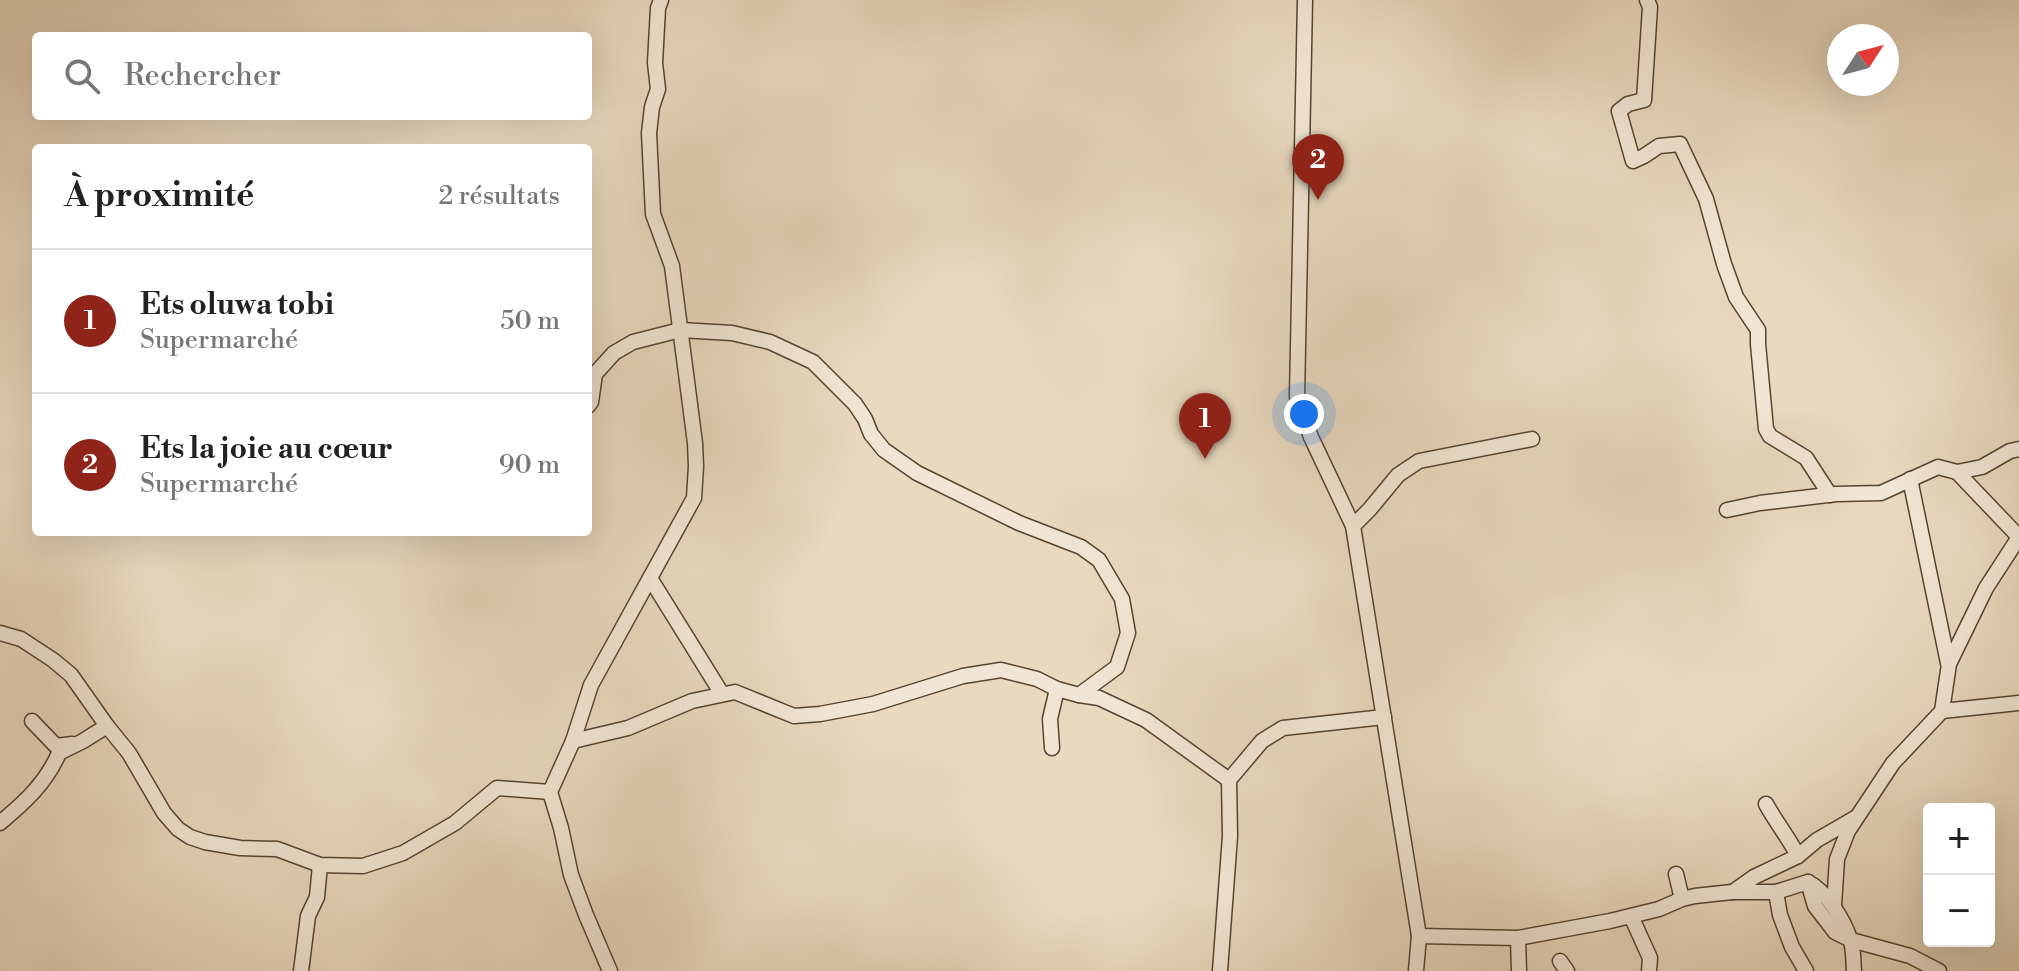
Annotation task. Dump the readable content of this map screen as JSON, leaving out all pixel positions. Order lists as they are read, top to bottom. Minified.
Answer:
{"north":"top right","page":{"search":"Rechercher","pins":["2","1"],"heading":["À proximité","2 résultats"],"list":[{"mark":"1","name":"Ets oluwa tobi","note":"Supermarché","value":"50 m"},{"mark":"2","name":"Ets la joie au cœur","note":"Supermarché","value":"90 m"}],"map_buttons":["+","−"]}}
